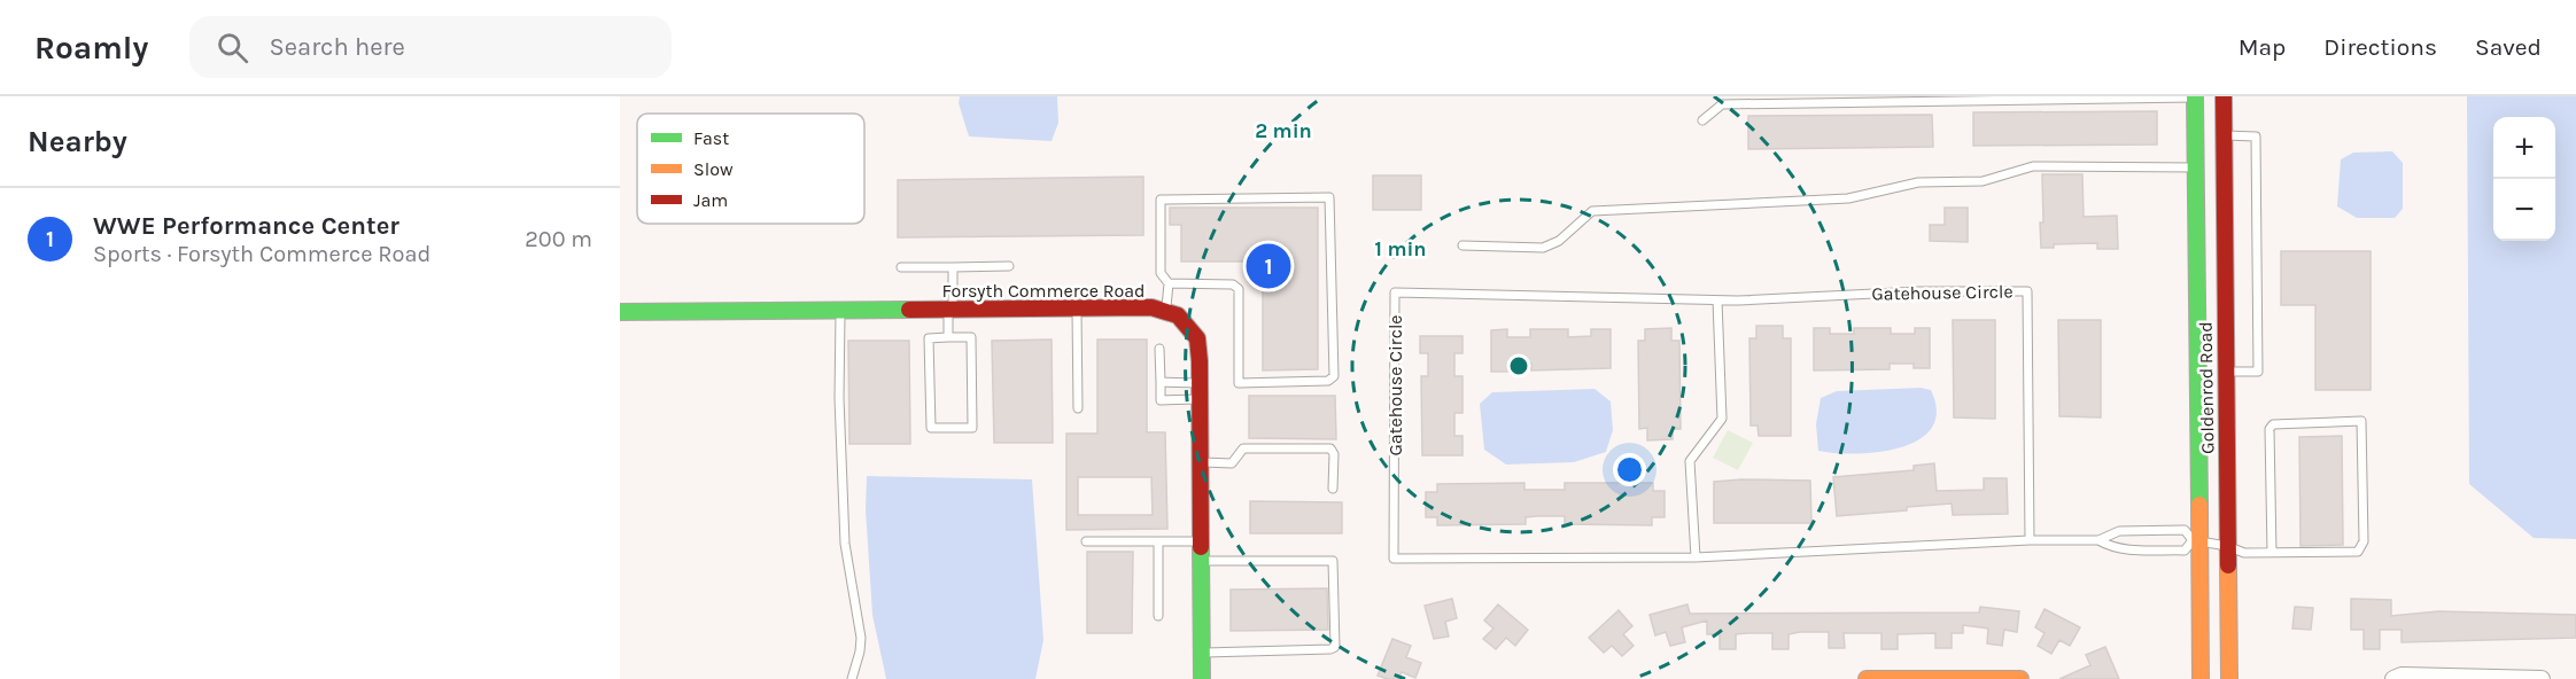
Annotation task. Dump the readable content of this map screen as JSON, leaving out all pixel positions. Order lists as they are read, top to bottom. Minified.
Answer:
{"streets":{"main road":["Forsyth Commerce Road","Goldenrod Road"],"lane":["Gatehouse Circle"]},"crossings":[["Gatehouse Circle","Goldenrod Road"]],"legend":["Fast","Slow","Jam"],"page":{"header":"Roamly","search":"Search here","nav":["Map","Directions","Saved"],"heading":"Nearby","map_buttons":["+","−"],"list":[{"mark":"1","name":"WWE Performance Center","note":"Sports · Forsyth Commerce Road","value":"200 m"}],"pins":"1"},"rings":["2 min","1 min"]}
